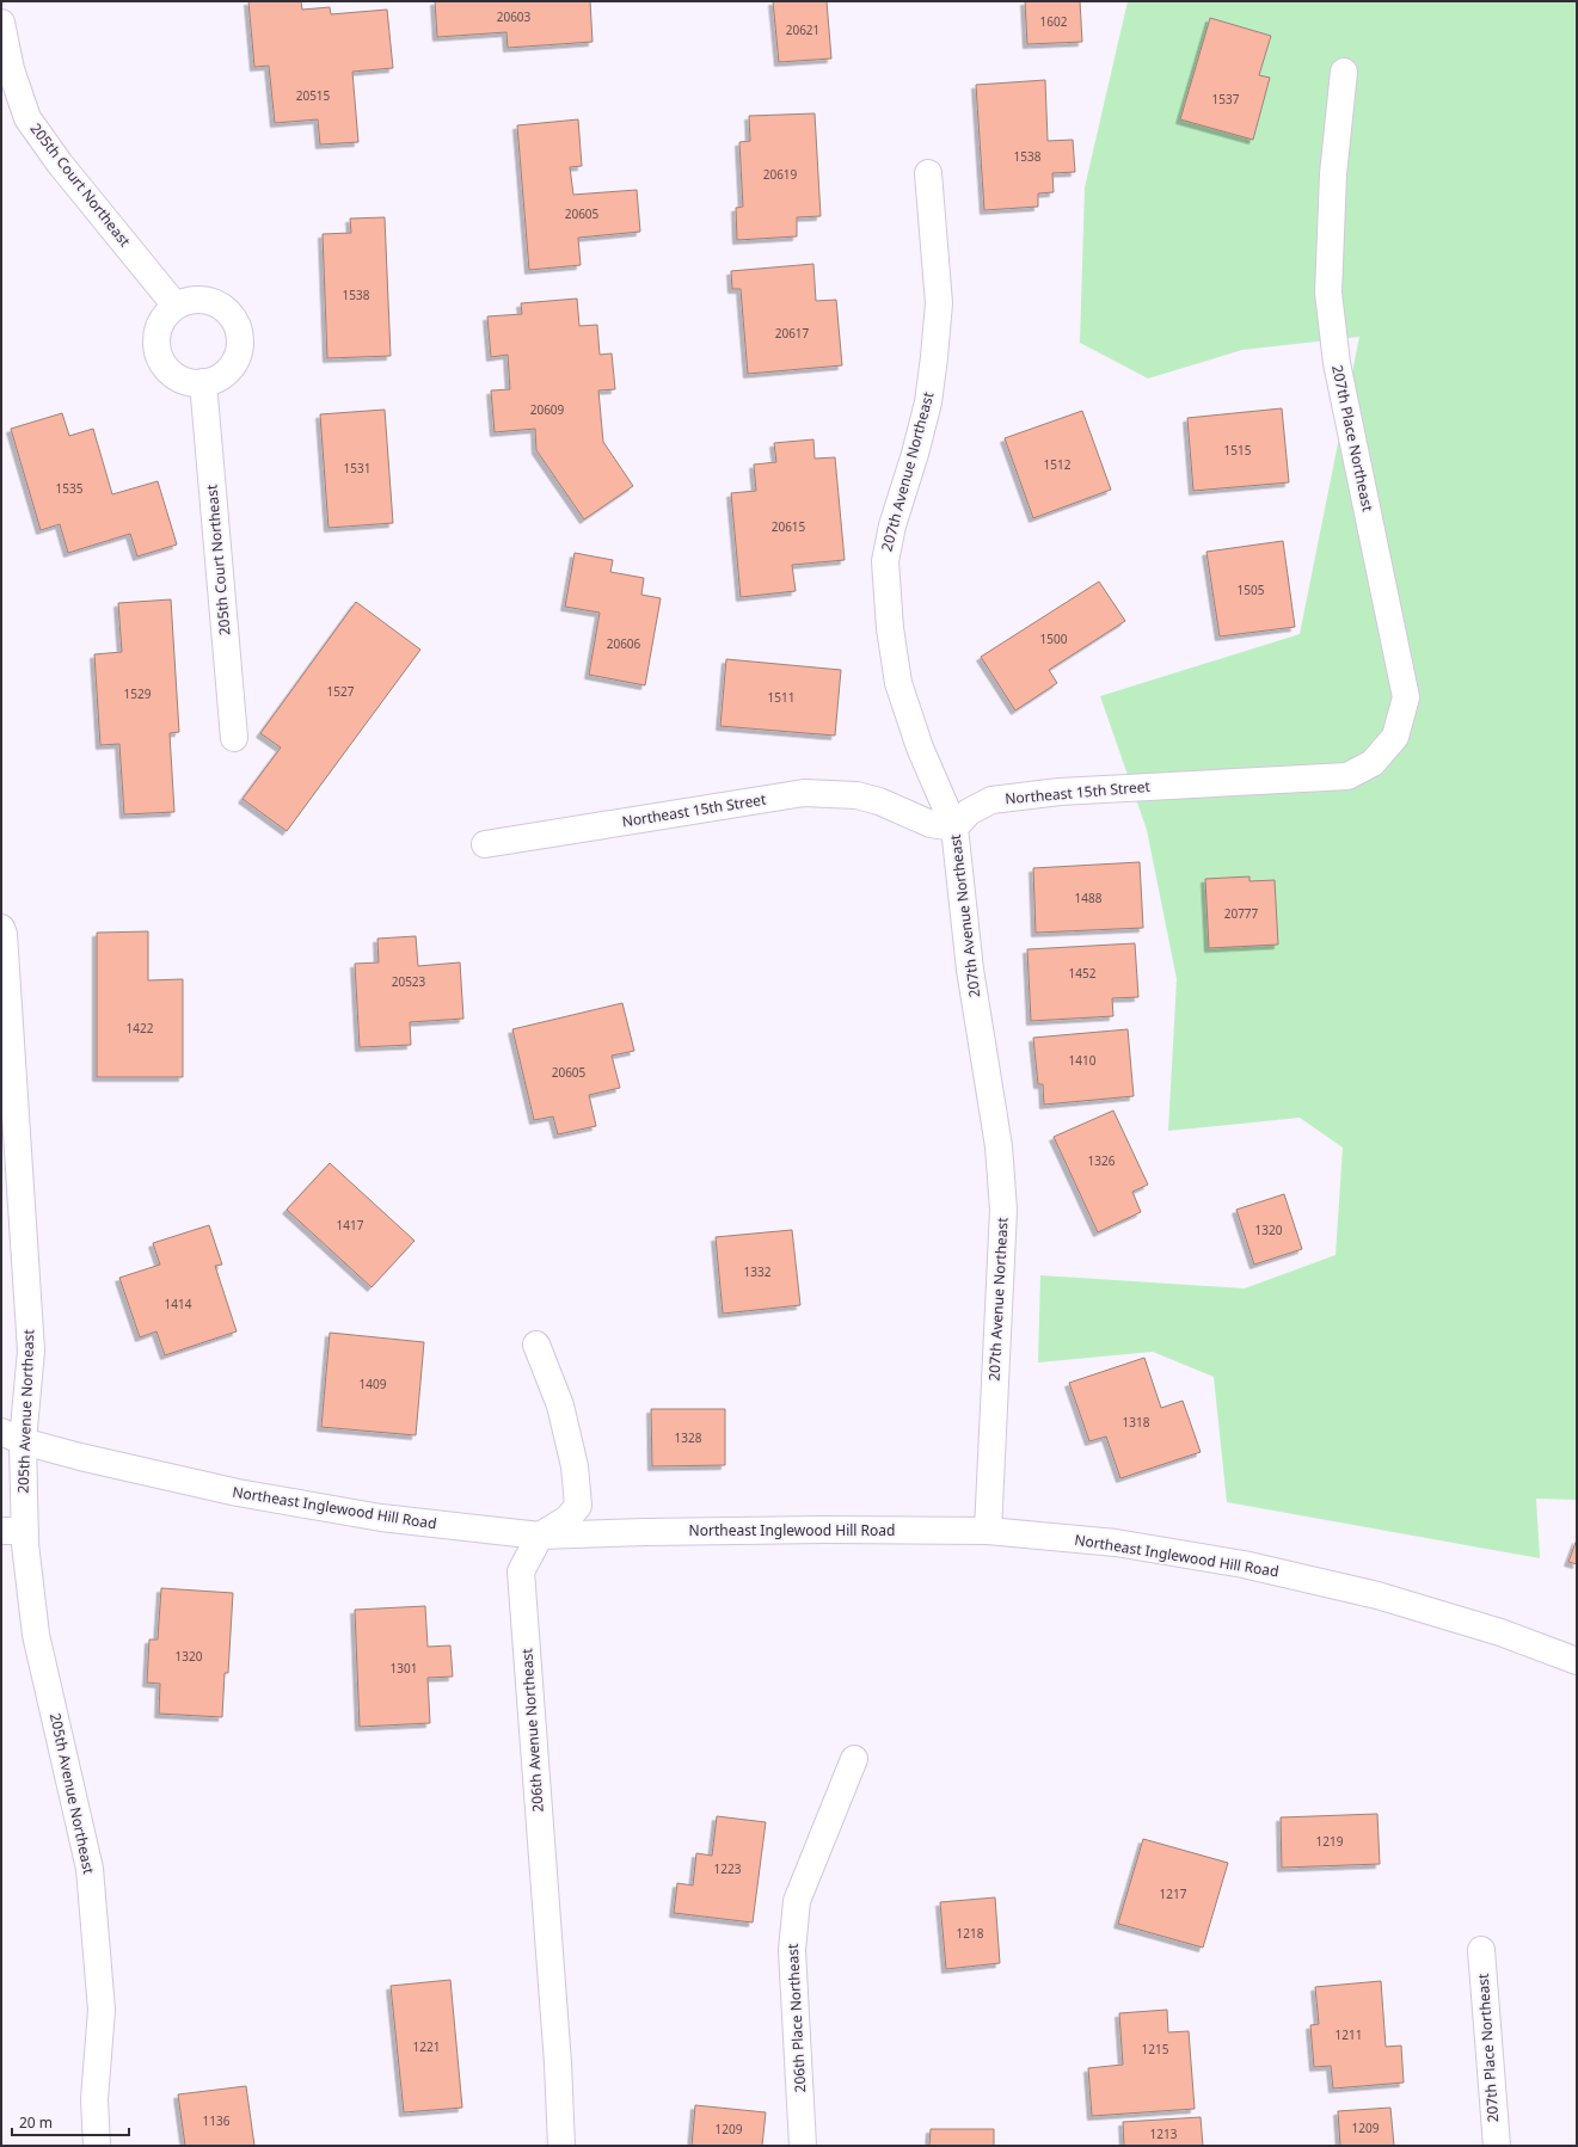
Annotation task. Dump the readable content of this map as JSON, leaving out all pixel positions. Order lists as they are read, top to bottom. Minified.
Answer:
{"streets":{"street":["205th Court Northeast","207th Place Northeast","207th Avenue Northeast","Northeast 15th Street","205th Avenue Northeast","Northeast Inglewood Hill Road","206th Avenue Northeast","206th Place Northeast"]},"crossings":[["207th Place Northeast","Northeast 15th Street"],["207th Avenue Northeast","Northeast 15th Street"],["207th Avenue Northeast","Northeast Inglewood Hill Road"],["205th Avenue Northeast","Northeast Inglewood Hill Road"],["Northeast Inglewood Hill Road","206th Avenue Northeast"]],"house_numbers":["20603","1602","20621","20515","1537","1538","20619","20605","1538","20617","20609","1515","1512","1531","1535","20615","1505","1500","20606","1527","1529","1511","1488","20777","1452","20523","1422","1410","20605","1326","1417","1320","1332","1414","1409","1318","1328","1320","1301","1219","1223","1217","1218","1211","1221","1215","1136","1209","1209","1213"],"scale_bar":"20 m"}
